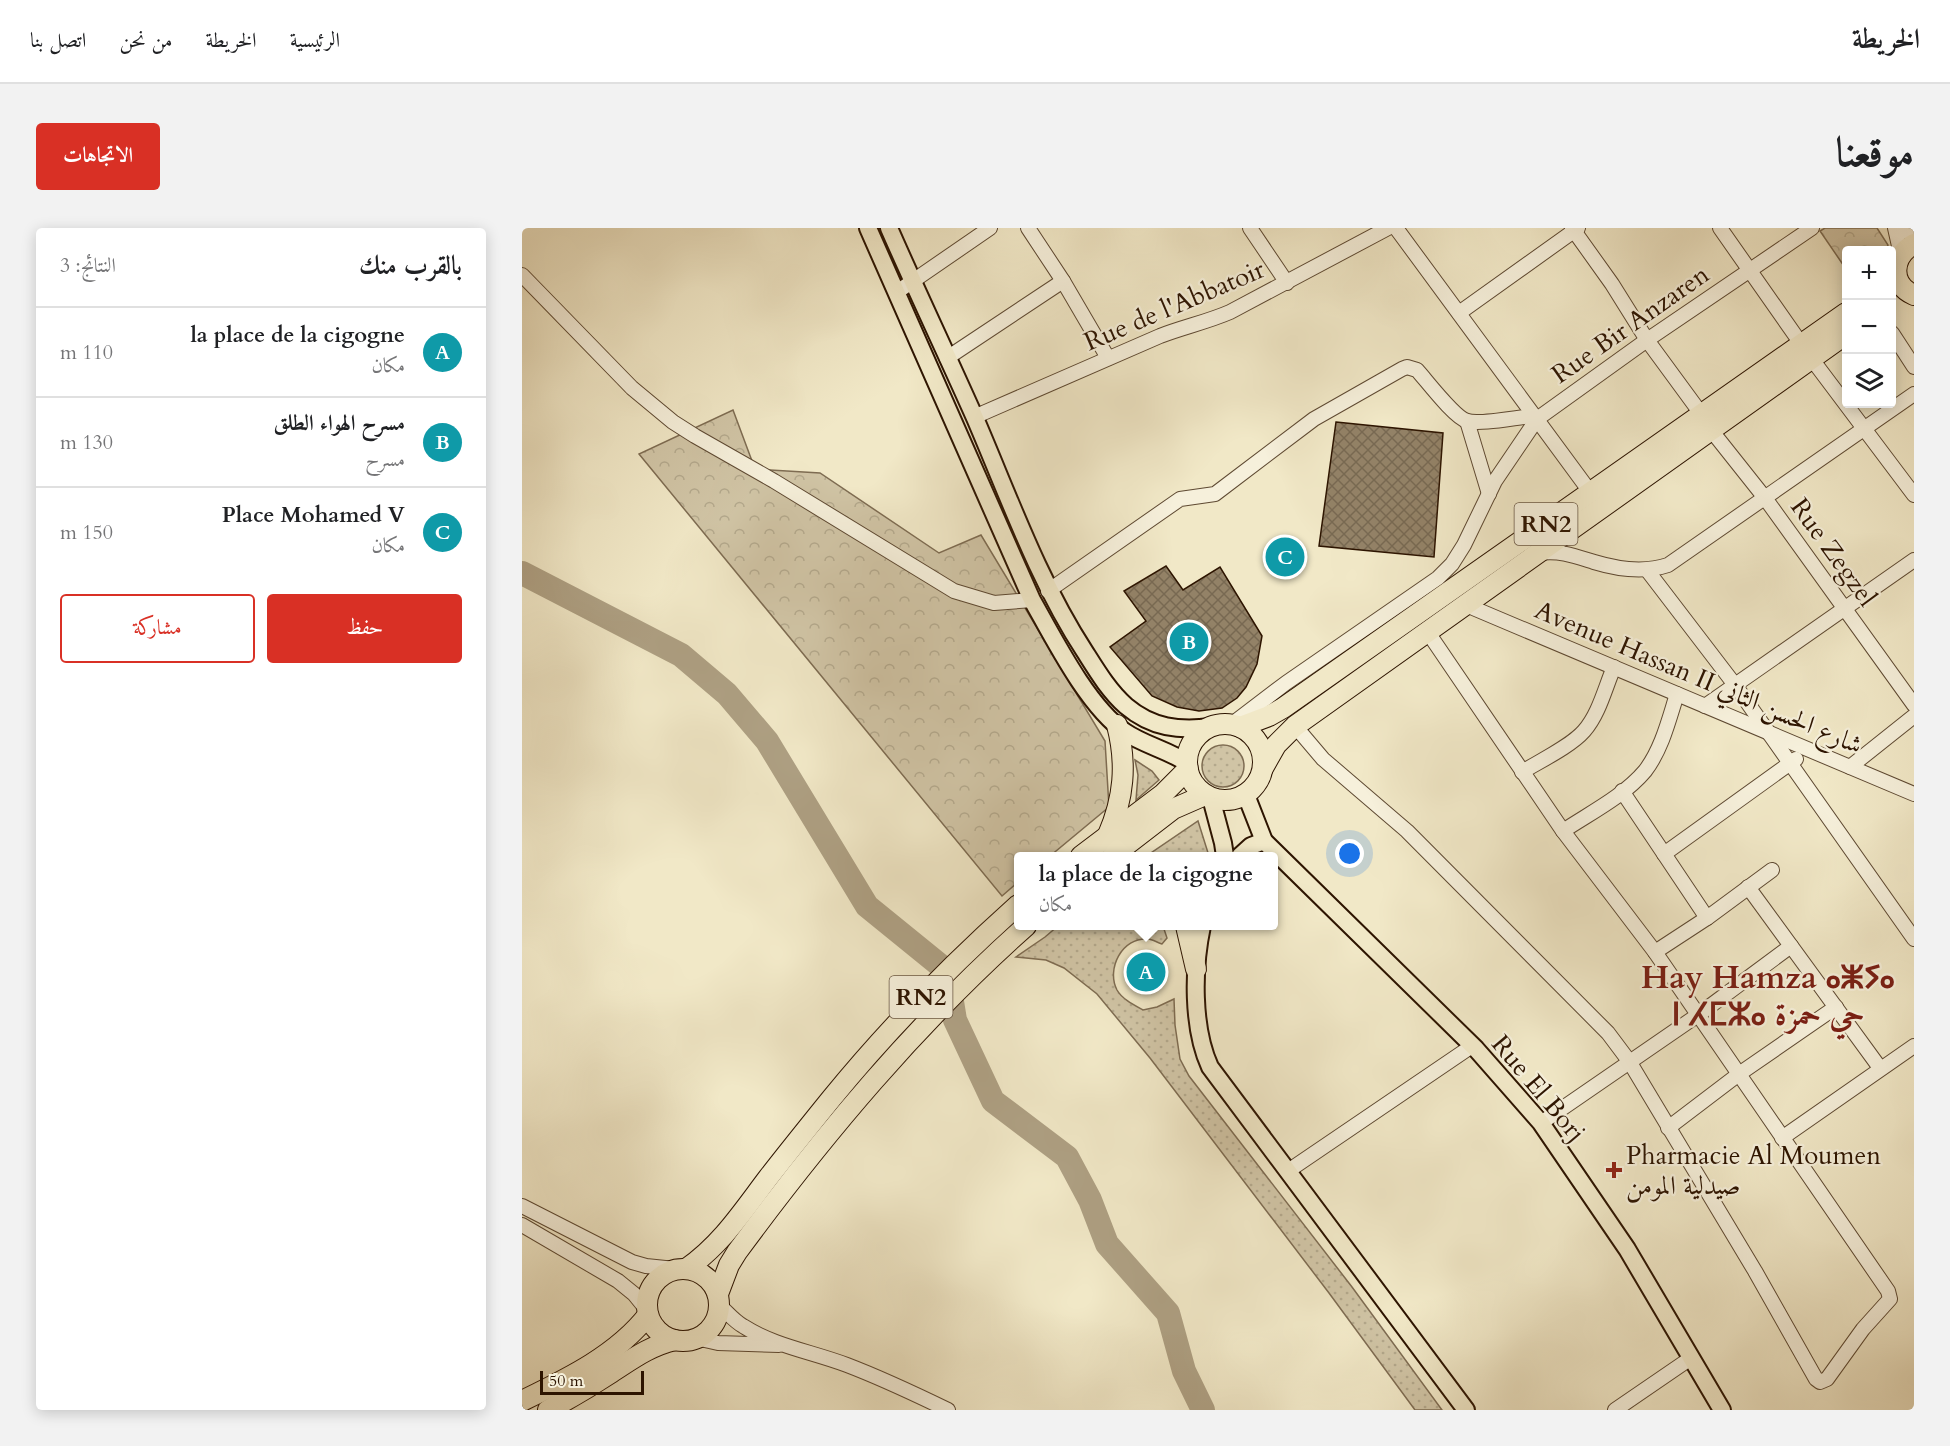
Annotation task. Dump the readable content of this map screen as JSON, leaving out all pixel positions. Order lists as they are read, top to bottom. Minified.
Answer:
{"streets":{"highway":["RN2"],"main road":["Rue El Borj"],"street":["Rue de l'Abbatoir","Rue Bir Anzaren","Rue Zegzel","Avenue Hassan II شارع الحسن الثاني"]},"crossings":[["Rue Bir Anzaren","Rue Zegzel"],["RN2","Rue Zegzel"],["RN2","Avenue Hassan II شارع الحسن الثاني"]],"districts":["Hay Hamza ⴰⵥⵢⴰ ⵏ ⵃⵎⵣⴰ حي حمزة"],"places":{"health":["Pharmacie Al Moumen صيدلية المومن"]},"scale_bar":"50 m","page":{"header":"الخريطة","nav":["الرئيسية","الخريطة","من نحن","اتصل بنا"],"title":"موقعنا","buttons":["الاتجاهات",["حفظ","مشاركة"]],"heading":["بالقرب منك","النتائج: 3"],"map_buttons":["+","−"],"list":[{"mark":"A","name":"la place de la cigogne","note":"مكان","value":"110 m"},{"mark":"B","name":"مسرح الهواء الطلق","note":"مسرح","value":"130 m"},{"mark":"C","name":"Place Mohamed V","note":"مكان","value":"150 m"}],"pins":["C","B","A"],"popup":["la place de la cigogne","مكان"],"scale":"50 m"}}
